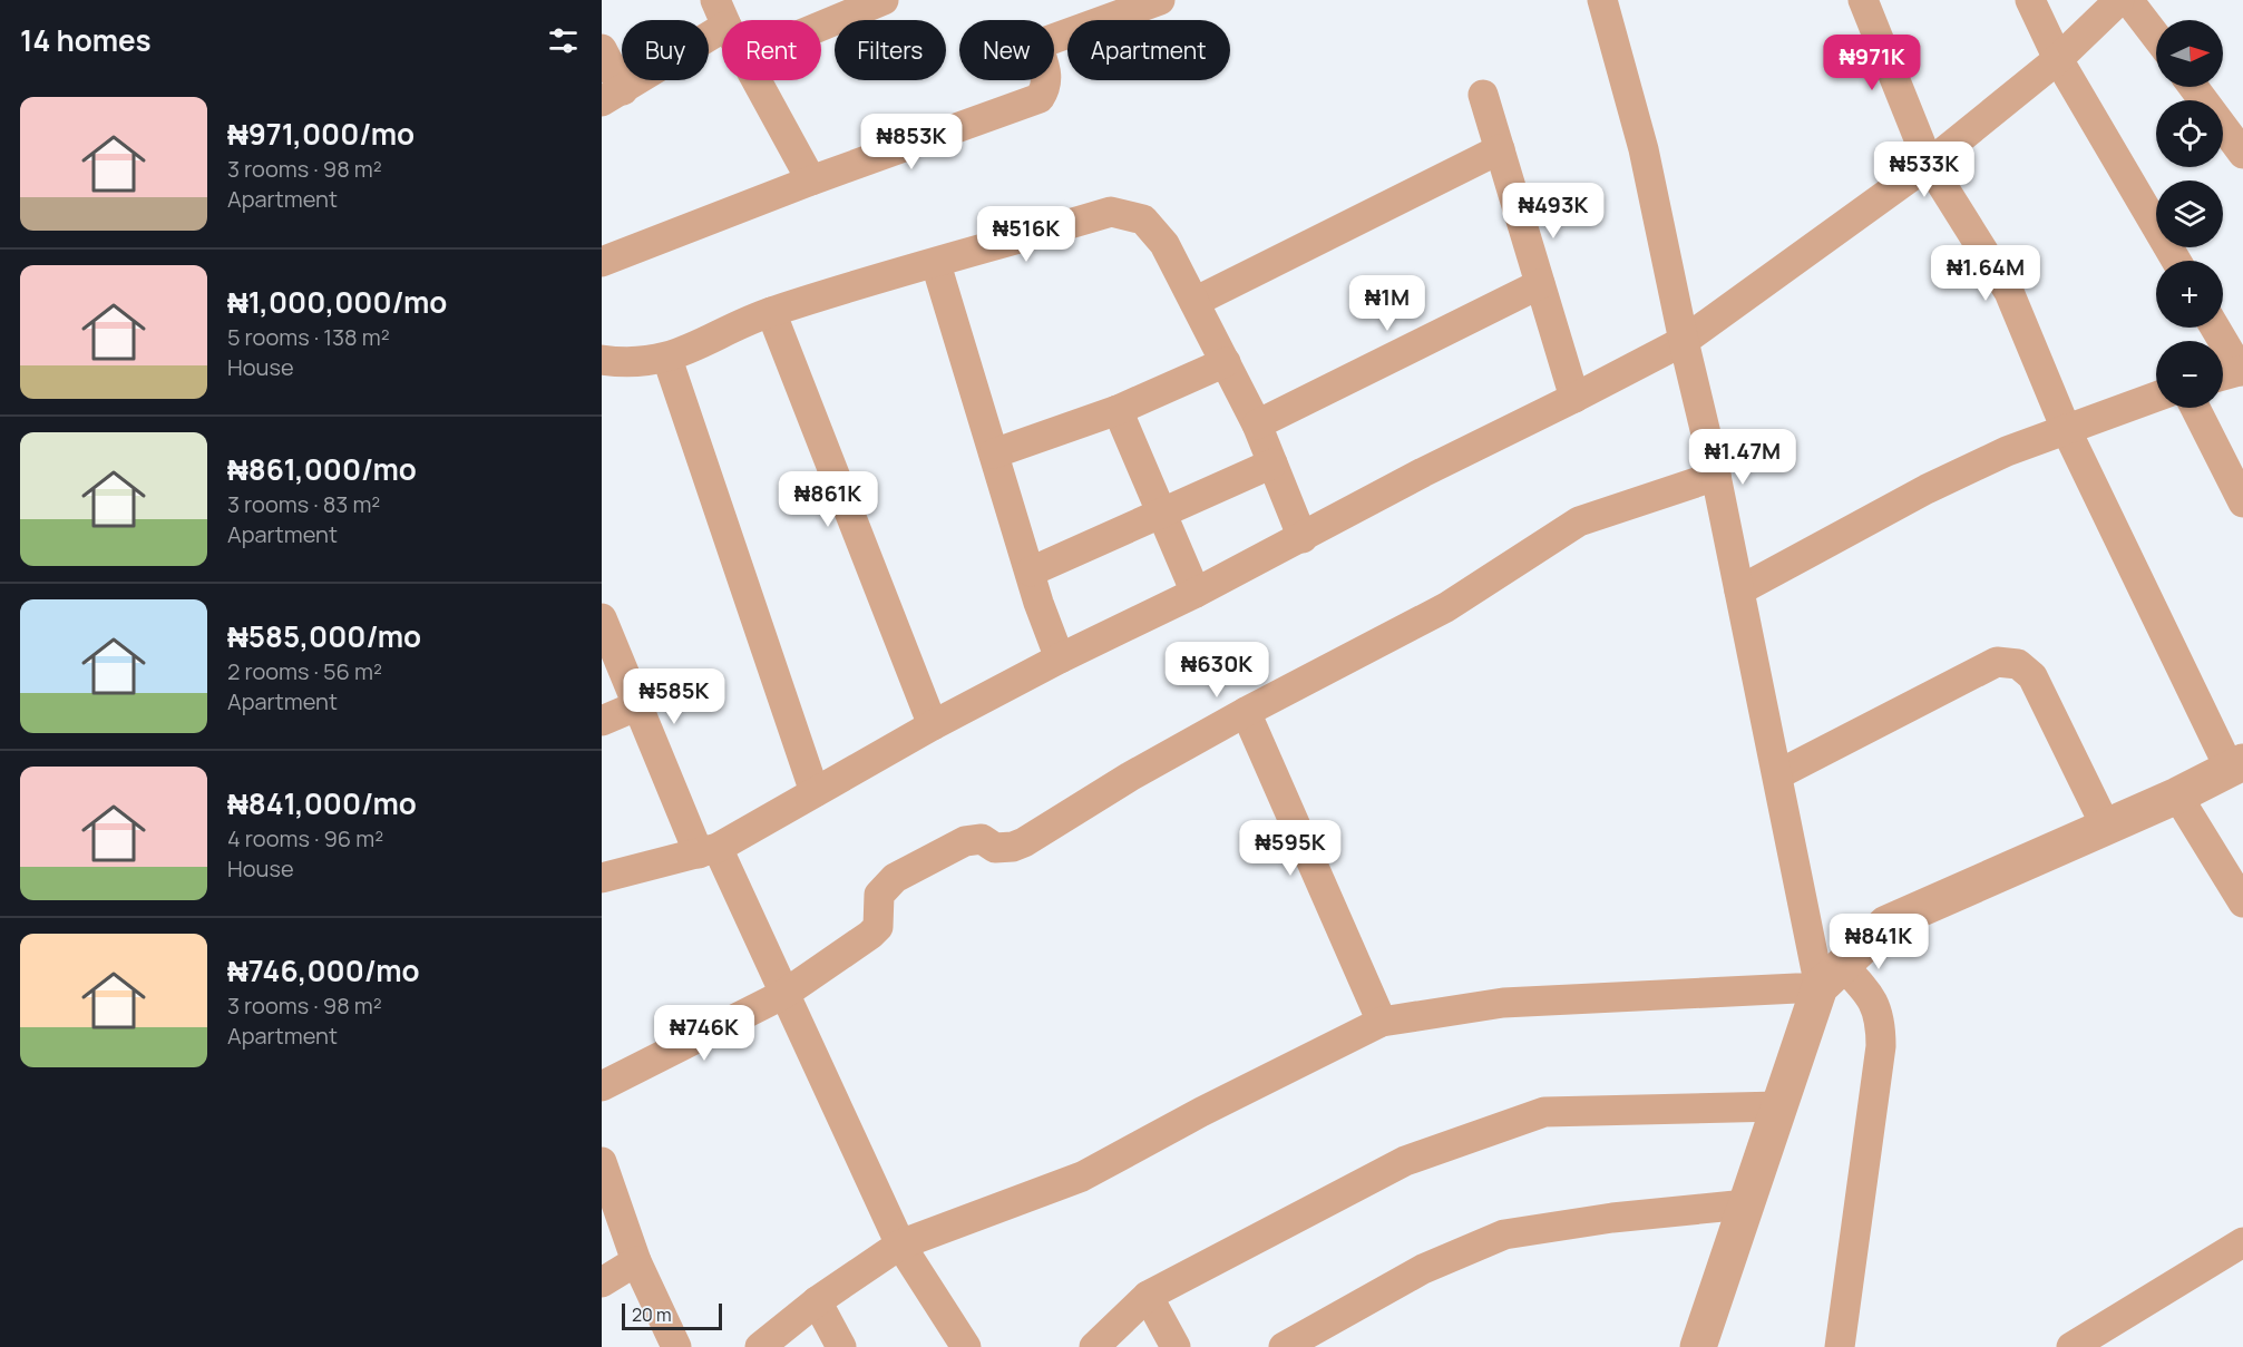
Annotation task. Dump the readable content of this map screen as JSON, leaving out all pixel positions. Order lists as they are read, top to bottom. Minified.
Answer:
{"scale_bar":"20 m","north":"right","page":{"heading":"14 homes","map_buttons":["+","−"],"chip":["Buy","Rent","Filters","New","Apartment"],"price":["₦971K","₦853K","₦533K","₦493K","₦516K","₦1.64M","₦1M","₦1.47M","₦861K","₦630K","₦585K","₦595K","₦841K","₦746K"],"list":[{"name":"₦971,000/mo","note":"3 rooms · 98 m² · Apartment"},{"name":"₦1,000,000/mo","note":"5 rooms · 138 m² · House"},{"name":"₦861,000/mo","note":"3 rooms · 83 m² · Apartment"},{"name":"₦585,000/mo","note":"2 rooms · 56 m² · Apartment"},{"name":"₦841,000/mo","note":"4 rooms · 96 m² · House"},{"name":"₦746,000/mo","note":"3 rooms · 98 m² · Apartment"}],"scale":"20 m"}}
